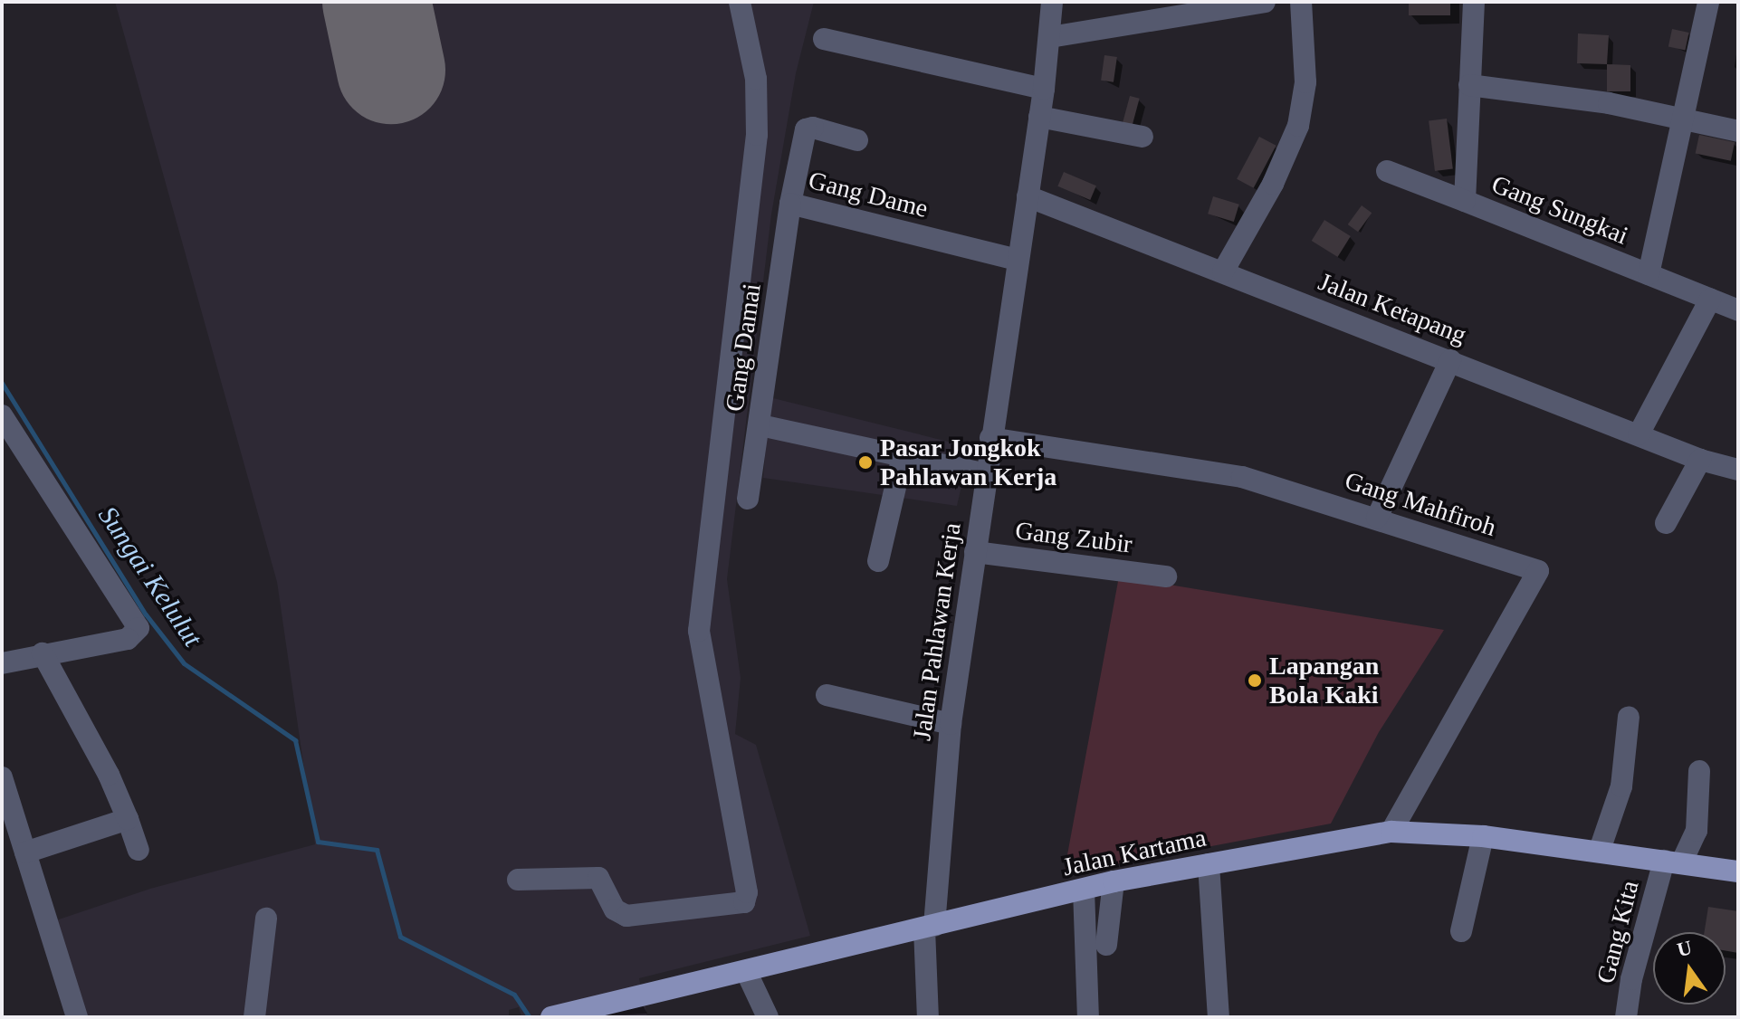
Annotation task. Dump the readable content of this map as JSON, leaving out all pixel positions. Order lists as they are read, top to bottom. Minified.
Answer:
{"streets":{"main road":["Jalan Kartama"],"street":["Gang Dame","Gang Sungkai","Jalan Ketapang","Gang Damai","Gang Mahfiroh","Gang Zubir","Jalan Pahlawan Kerja","Gang Kita"]},"crossings":[["Gang Dame","Gang Damai"],["Gang Dame","Jalan Pahlawan Kerja"],["Jalan Ketapang","Jalan Pahlawan Kerja"],["Gang Mahfiroh","Jalan Pahlawan Kerja"],["Gang Mahfiroh","Jalan Kartama"],["Gang Zubir","Jalan Pahlawan Kerja"],["Jalan Pahlawan Kerja","Jalan Kartama"],["Jalan Kartama","Gang Kita"]],"water":["Sungai Kelulut"],"places":["Pasar Jongkok Pahlawan Kerja","Lapangan Bola Kaki"],"north":"top"}
